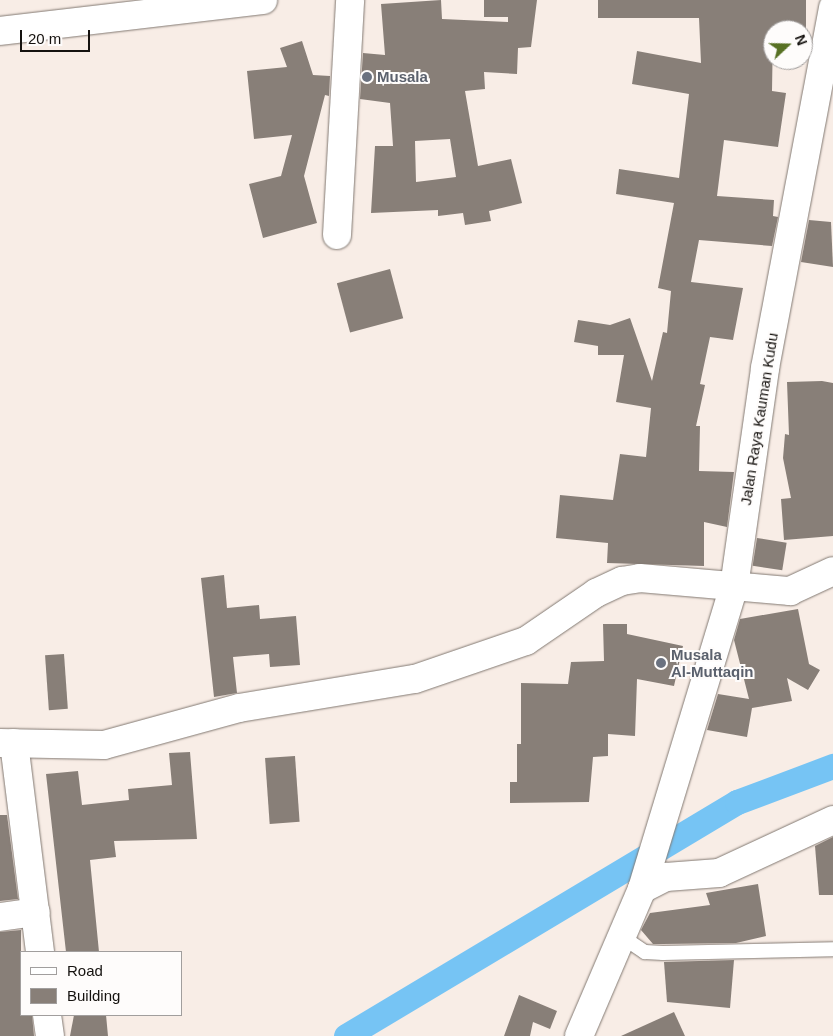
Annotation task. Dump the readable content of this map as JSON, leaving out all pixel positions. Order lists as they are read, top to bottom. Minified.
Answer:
{"streets":{"street":["Jalan Raya Kauman Kudu"]},"places":["Musala","Musala Al-Muttaqin"],"legend":["Road","Building"],"scale_bar":"20 m","north":"right"}
